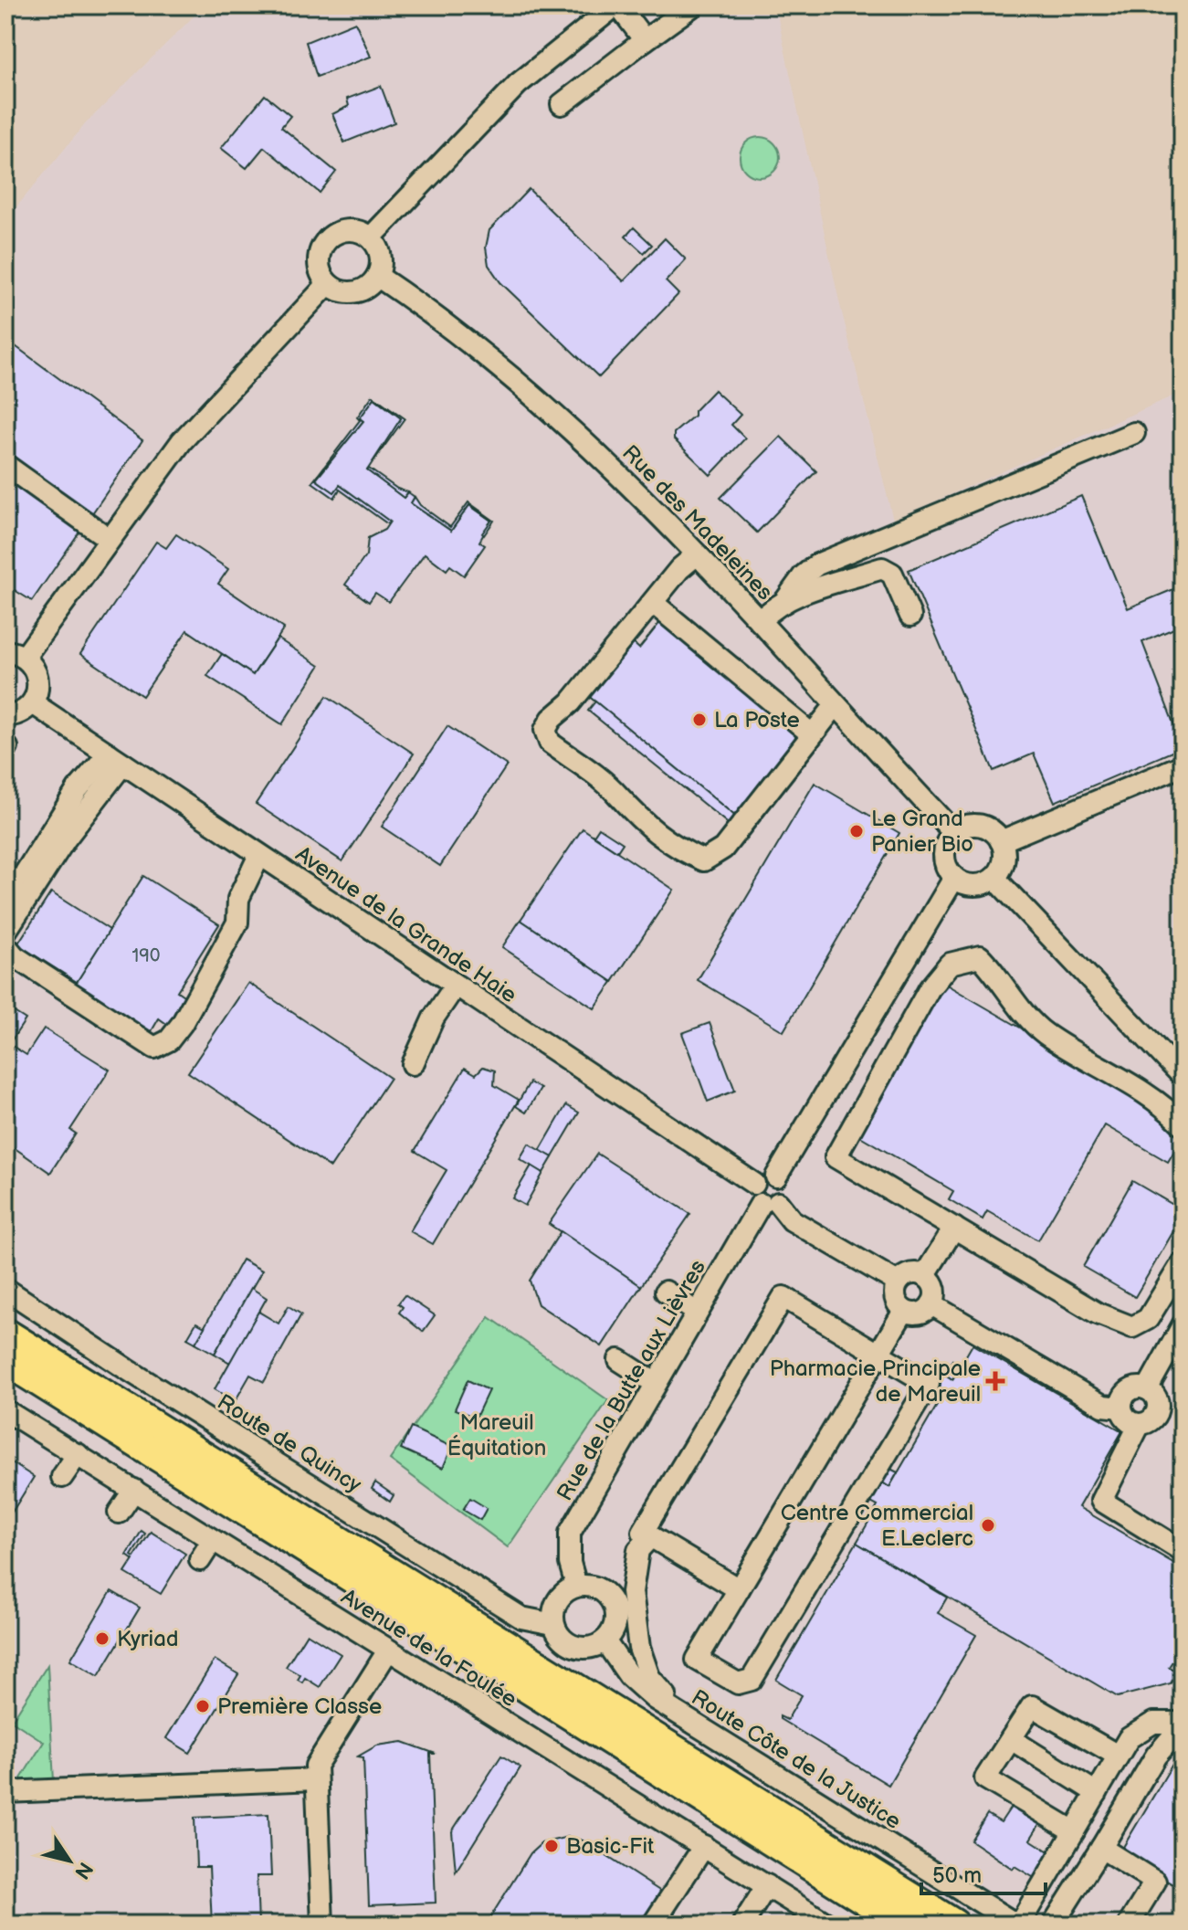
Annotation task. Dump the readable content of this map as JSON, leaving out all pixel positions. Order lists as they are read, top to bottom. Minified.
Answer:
{"streets":{"street":["Rue des Madeleines","Avenue de la Grande Haie","Rue de la Butte aux Lièvres","Route de Quincy","Avenue de la Foulée","Route Côte de la Justice"]},"crossings":[["Avenue de la Grande Haie","Rue de la Butte aux Lièvres"],["Rue de la Butte aux Lièvres","Route de Quincy"],["Rue de la Butte aux Lièvres","Route Côte de la Justice"],["Route de Quincy","Route Côte de la Justice"]],"parks":["Mareuil Équitation"],"places":{"other":["La Poste","Le Grand Panier Bio","Centre Commercial E.Leclerc","Kyriad","Première Classe","Basic-Fit"],"health":["Pharmacie Principale de Mareuil"]},"house_numbers":["190"],"scale_bar":"50 m","north":"bottom right"}
